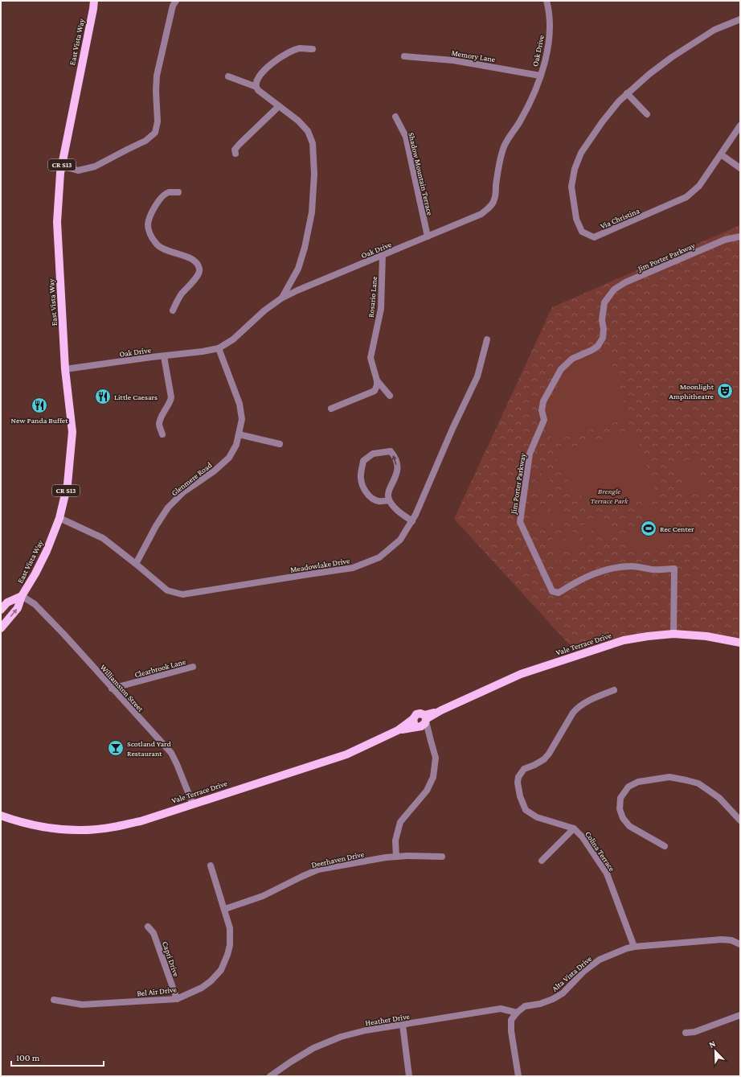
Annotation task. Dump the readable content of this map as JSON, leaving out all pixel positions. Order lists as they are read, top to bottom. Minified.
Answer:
{"streets":{"main road":["East Vista Way","CR S13","Vale Terrace Drive"],"street":["Oak Drive","Memory Lane","Shadow Mountain Terrace","Via Christina","Jim Porter Parkway","Rosario Lane","Glenmere Road","Meadowlake Drive","Clearbrook Lane","Williamston Street","Colina Terrace","Deerhaven Drive","Capri Drive","Alta Vista Drive","Bel Air Drive","Heather Drive"]},"crossings":[["East Vista Way","Oak Drive"],["East Vista Way","Meadowlake Drive"],["East Vista Way","Williamston Street"],["Oak Drive","Memory Lane"],["Oak Drive","Shadow Mountain Terrace"],["Oak Drive","Rosario Lane"],["Oak Drive","Glenmere Road"],["Jim Porter Parkway","Vale Terrace Drive"],["Glenmere Road","Meadowlake Drive"],["Vale Terrace Drive","Williamston Street"],["Clearbrook Lane","Williamston Street"],["Colina Terrace","Alta Vista Drive"],["Deerhaven Drive","Bel Air Drive"],["Capri Drive","Bel Air Drive"],["Alta Vista Drive","Heather Drive"]],"parks":["Brengle Terrace Park"],"places":{"theatre":["Moonlight Amphitheatre"],"restaurant":["Little Caesars","New Panda Buffet"],"sports":["Rec Center"],"bar":["Scotland Yard Restaurant"]},"scale_bar":"100 m","north":"top left"}
